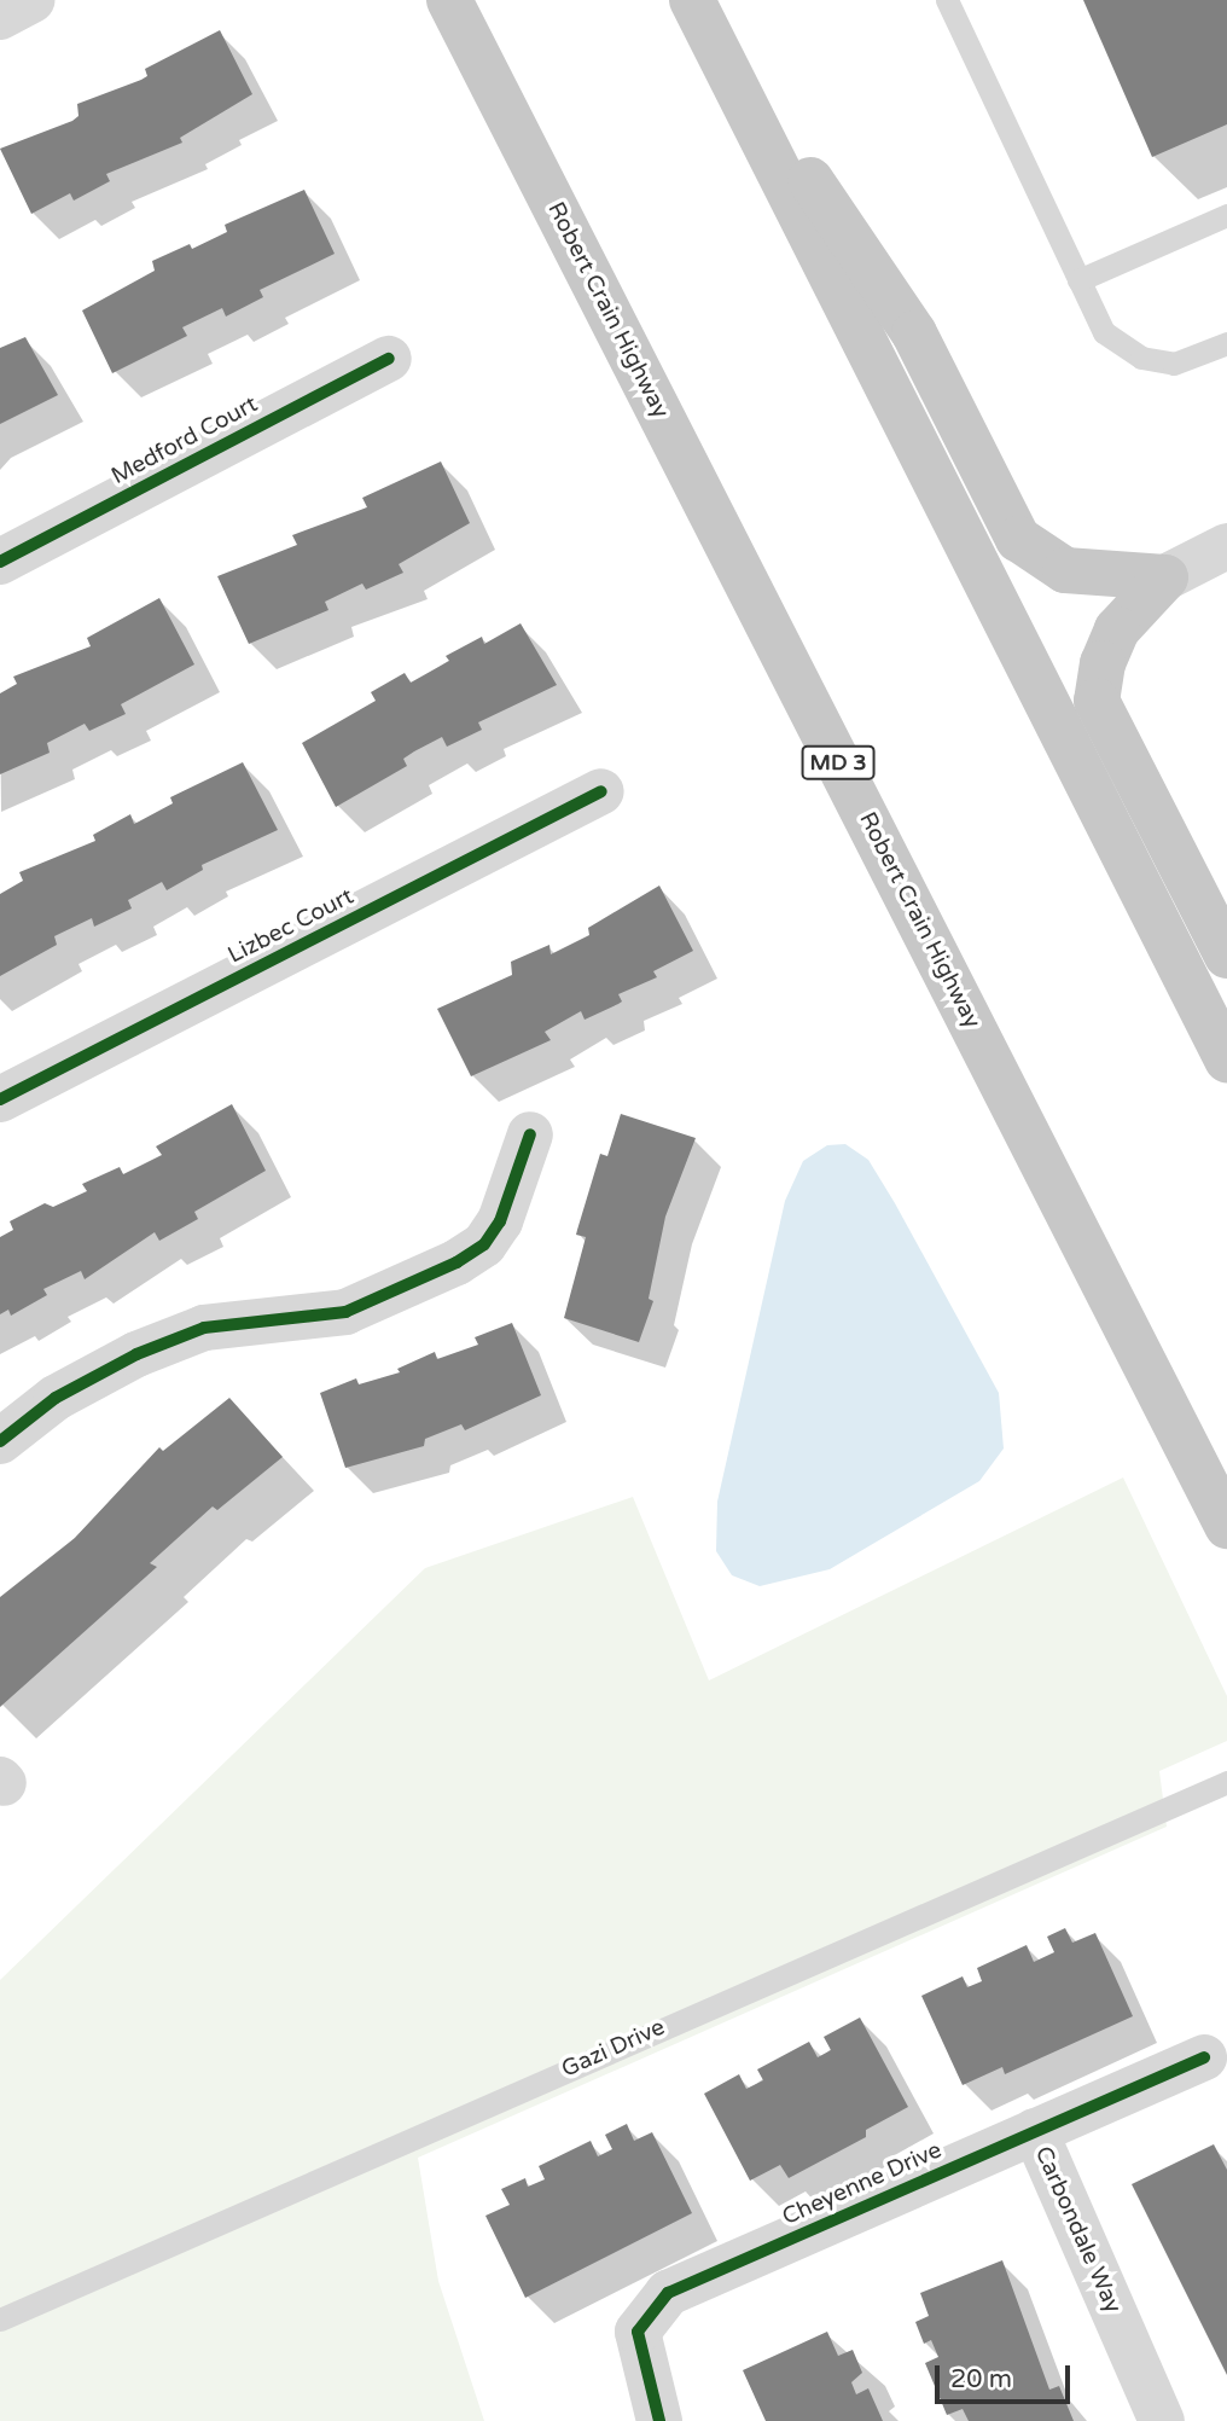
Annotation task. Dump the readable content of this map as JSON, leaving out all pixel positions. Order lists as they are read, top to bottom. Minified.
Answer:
{"streets":{"highway":["Robert Crain Highway","MD 3"],"street":["Medford Court","Lizbec Court","Cheyenne Drive","Carbondale Way"],"lane":["Gazi Drive"]},"crossings":[["Cheyenne Drive","Carbondale Way"]],"scale_bar":"20 m"}
